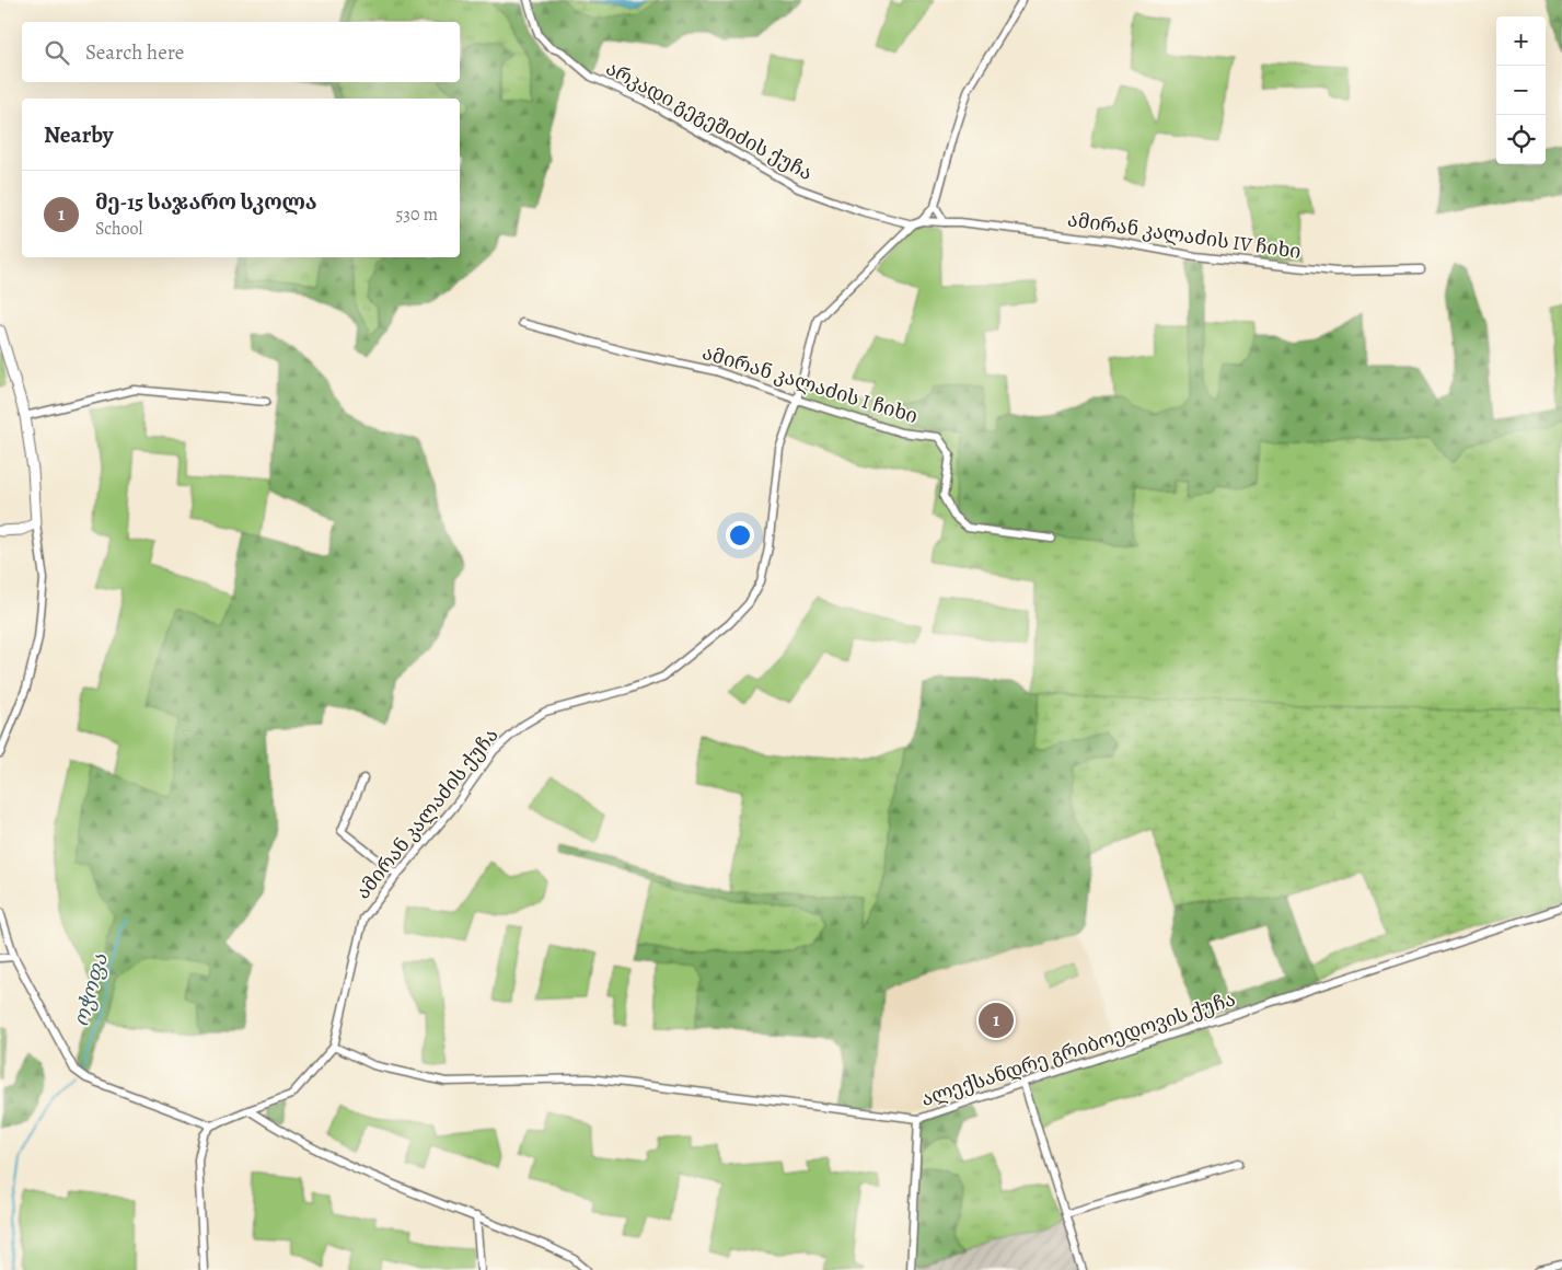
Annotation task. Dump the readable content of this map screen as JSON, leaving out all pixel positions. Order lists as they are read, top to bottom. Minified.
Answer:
{"streets":{"street":["არკადი გეგეშიძის ქუჩა","ამირან კალაძის IV ჩიხი","ამირან კალაძის I ჩიხი","ამირან კალაძის ქუჩა","ალექსანდრე გრიბოედოვის ქუჩა"]},"crossings":[["არკადი გეგეშიძის ქუჩა","ამირან კალაძის ქუჩა"],["ამირან კალაძის IV ჩიხი","ამირან კალაძის ქუჩა"],["ამირან კალაძის I ჩიხი","ამირან კალაძის ქუჩა"],["ამირან კალაძის ქუჩა","ალექსანდრე გრიბოედოვის ქუჩა"]],"water":["ოჭოფა"],"page":{"map_buttons":["+","−"],"search":"Search here","heading":"Nearby","list":[{"mark":"1","name":"მე-15 საჯარო სკოლა","note":"School","value":"530 m"}],"pins":"1"}}
